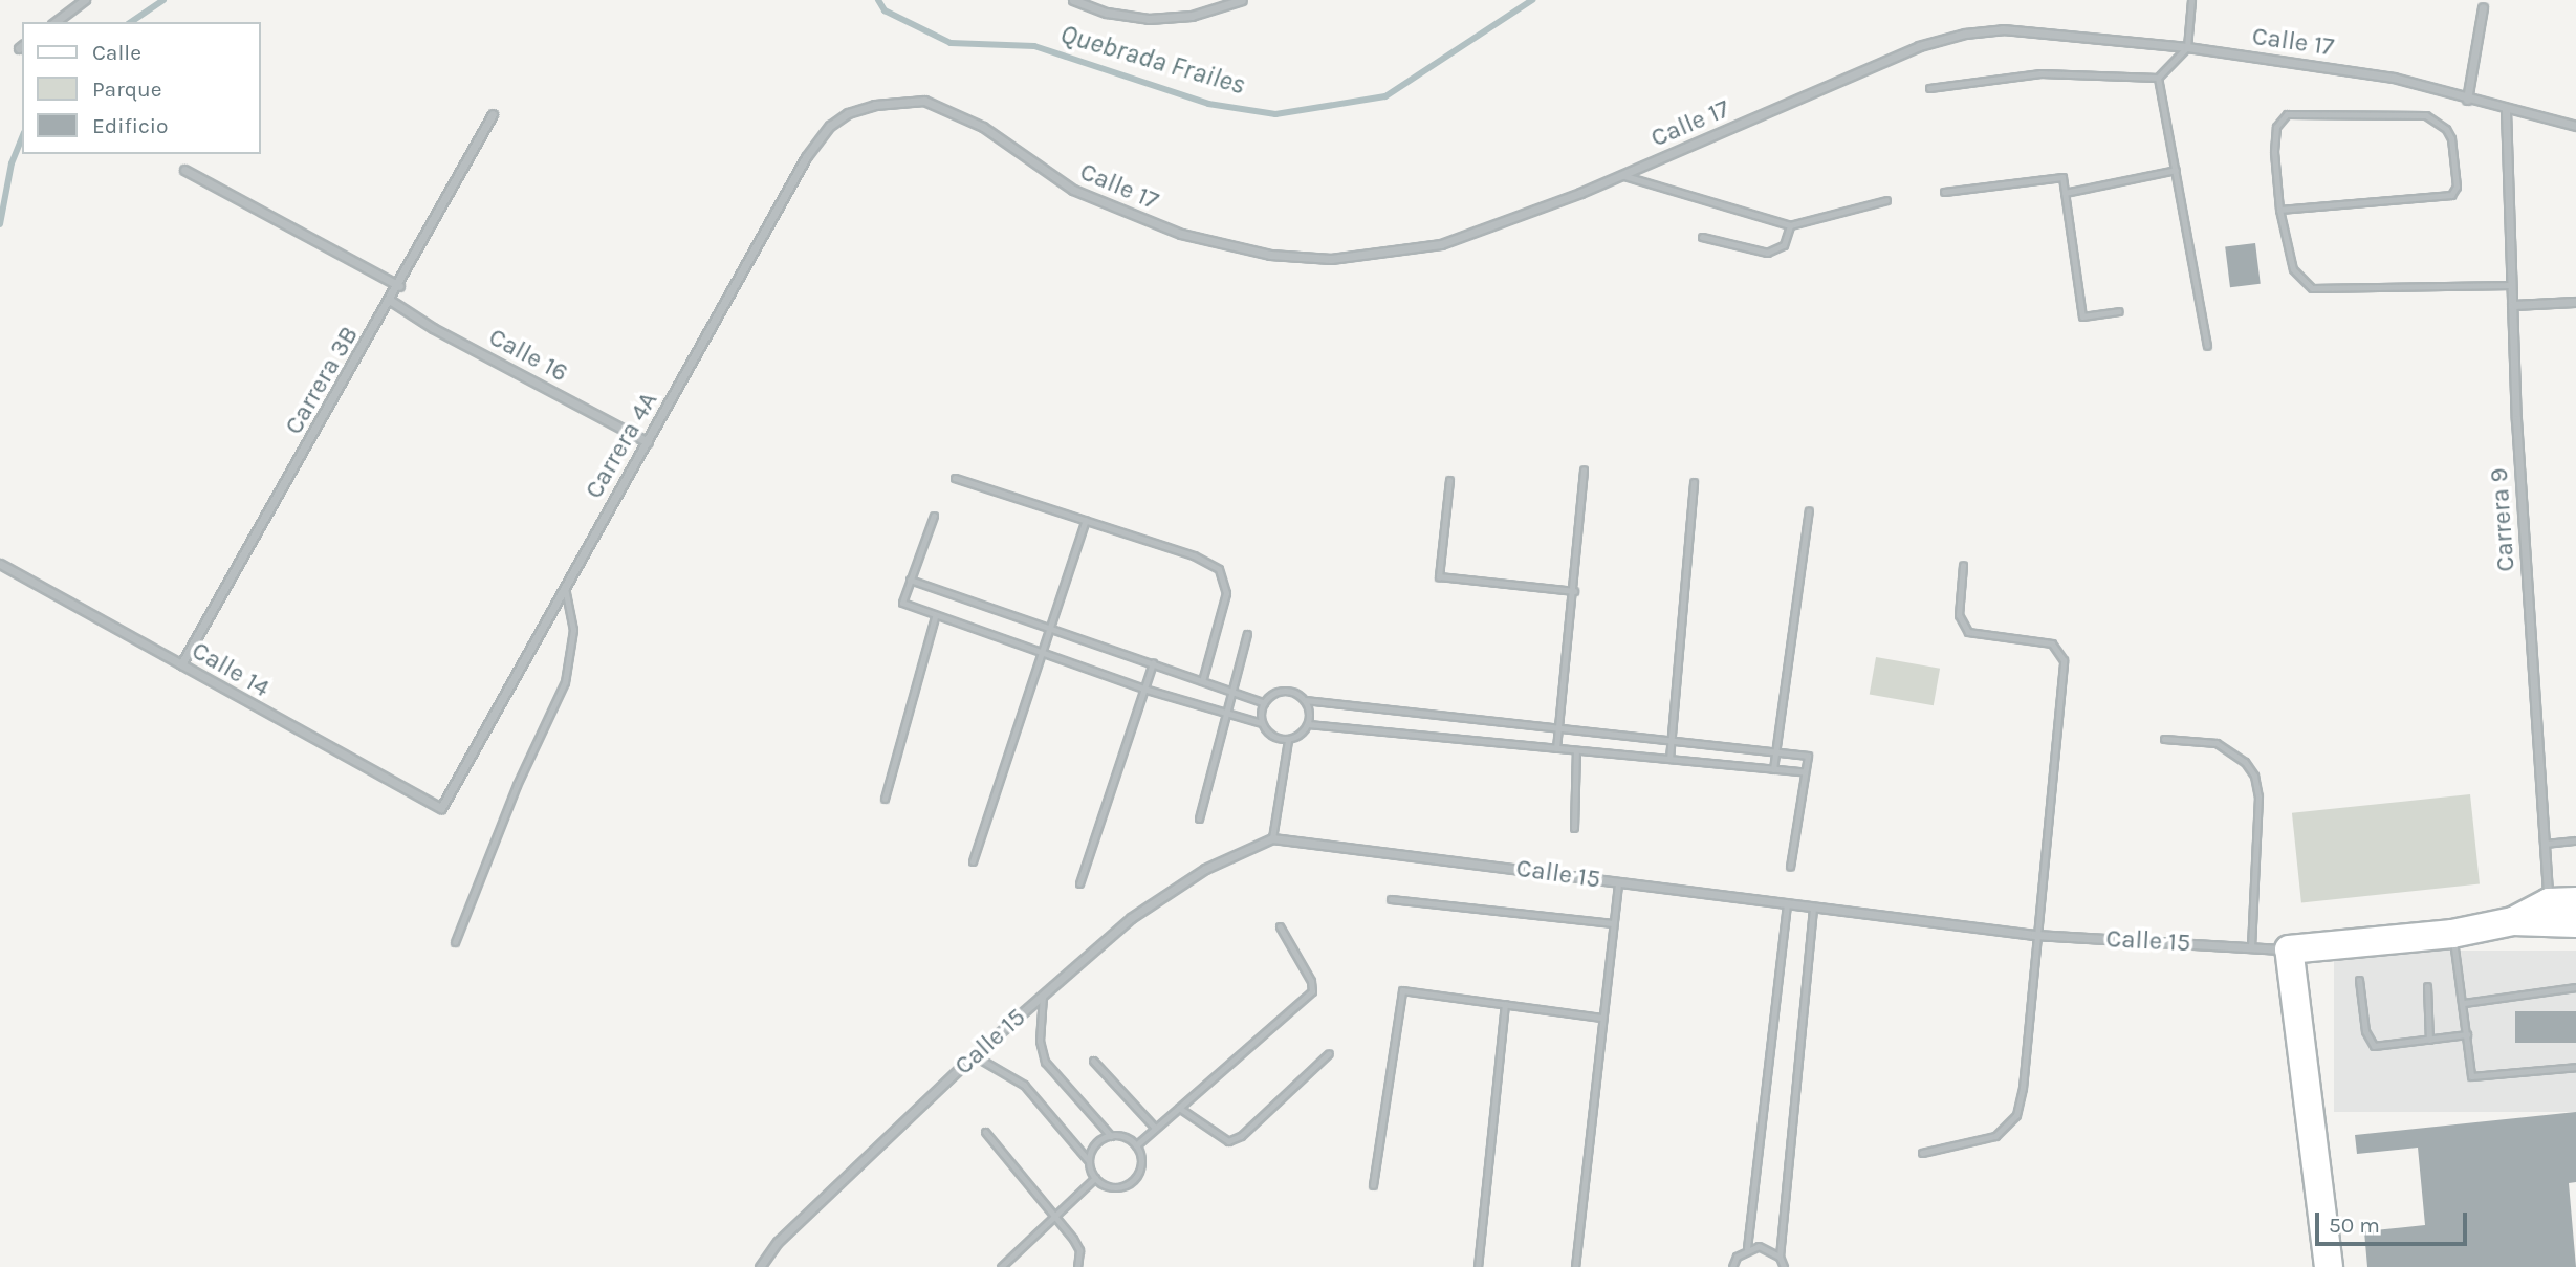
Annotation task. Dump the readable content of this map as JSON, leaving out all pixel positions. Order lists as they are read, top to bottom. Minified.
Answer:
{"streets":{"main road":["Calle 15"],"street":["Calle 17","Calle 16","Carrera 3B","Carrera 4A","Carrera 9","Calle 14"]},"crossings":[["Calle 17","Carrera 4A"],["Calle 17","Carrera 9"],["Calle 16","Carrera 3B"],["Calle 16","Carrera 4A"],["Carrera 3B","Calle 14"],["Carrera 4A","Calle 14"],["Carrera 9","Calle 15"]],"water":["Quebrada Frailes"],"legend":["Calle","Parque","Edificio"],"scale_bar":"50 m"}
